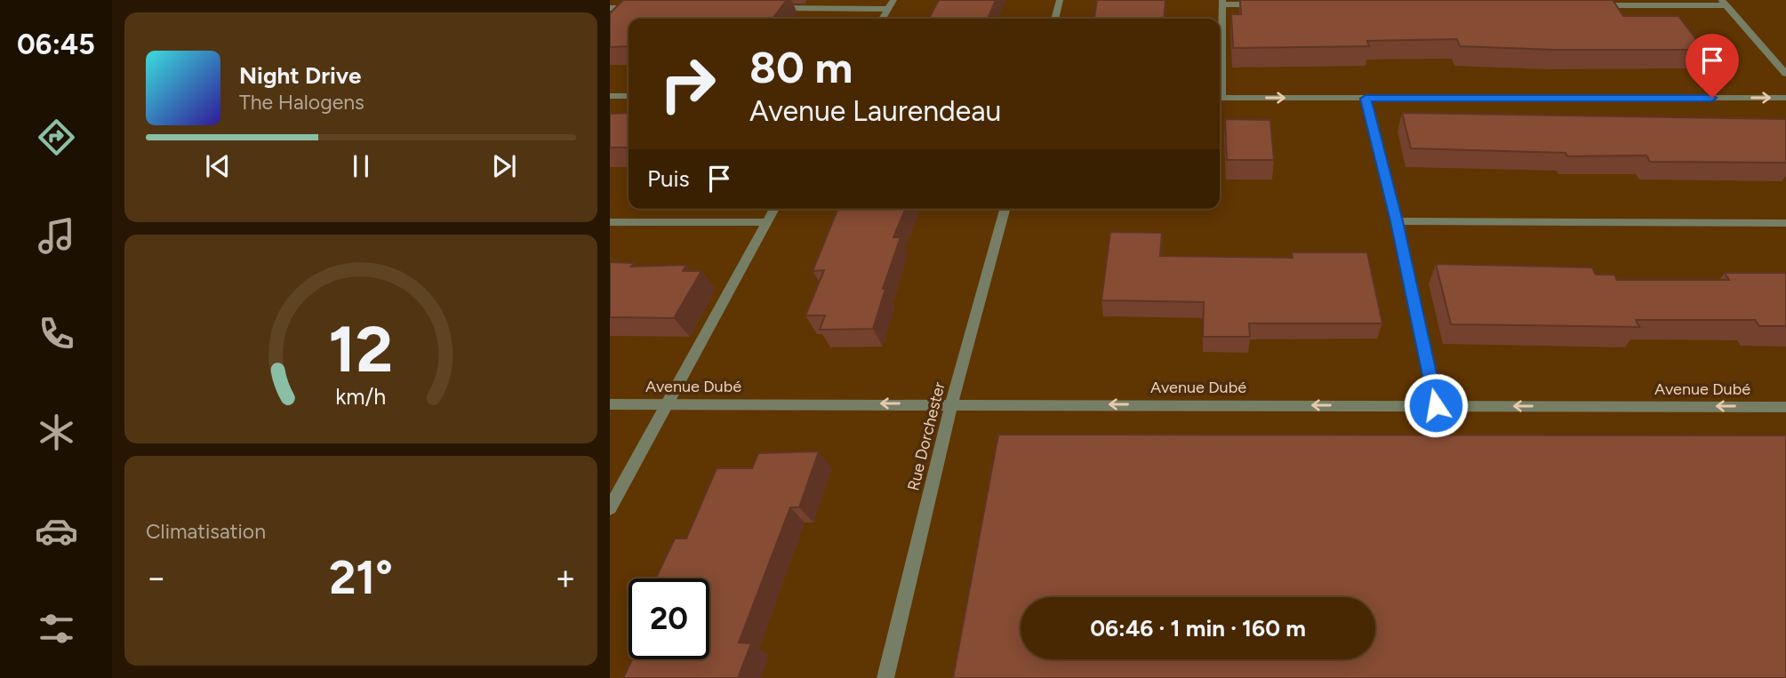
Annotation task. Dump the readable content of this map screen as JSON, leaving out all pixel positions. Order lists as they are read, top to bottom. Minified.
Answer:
{"streets":{"street":["Avenue Dubé","Rue Dorchester"]},"crossings":[["Avenue Dubé","Rue Dorchester"]],"one_way":["Avenue Dubé"],"page":{"tabs":"06:45","turn":["80 m","Avenue Laurendeau"],"song":["Night Drive","The Halogens"],"then":"Puis","tile":"Climatisation","heat":["−","21°","+"],"limit":"20","trip":"06:46 · 1 min · 160 m","gauge":["12","km/h"]}}
